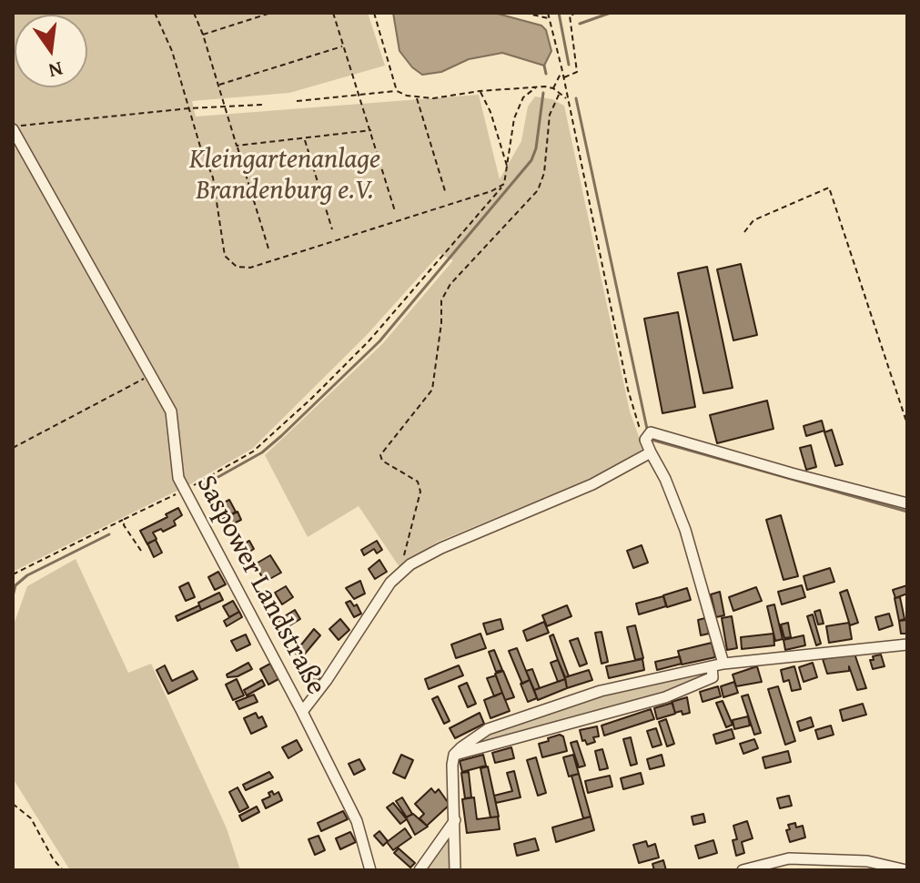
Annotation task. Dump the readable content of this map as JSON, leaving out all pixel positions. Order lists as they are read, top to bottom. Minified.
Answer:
{"streets":{"street":["Saspower Landstraße"]},"parks":["Kleingartenanlage Brandenburg e.V."],"north":"bottom"}
